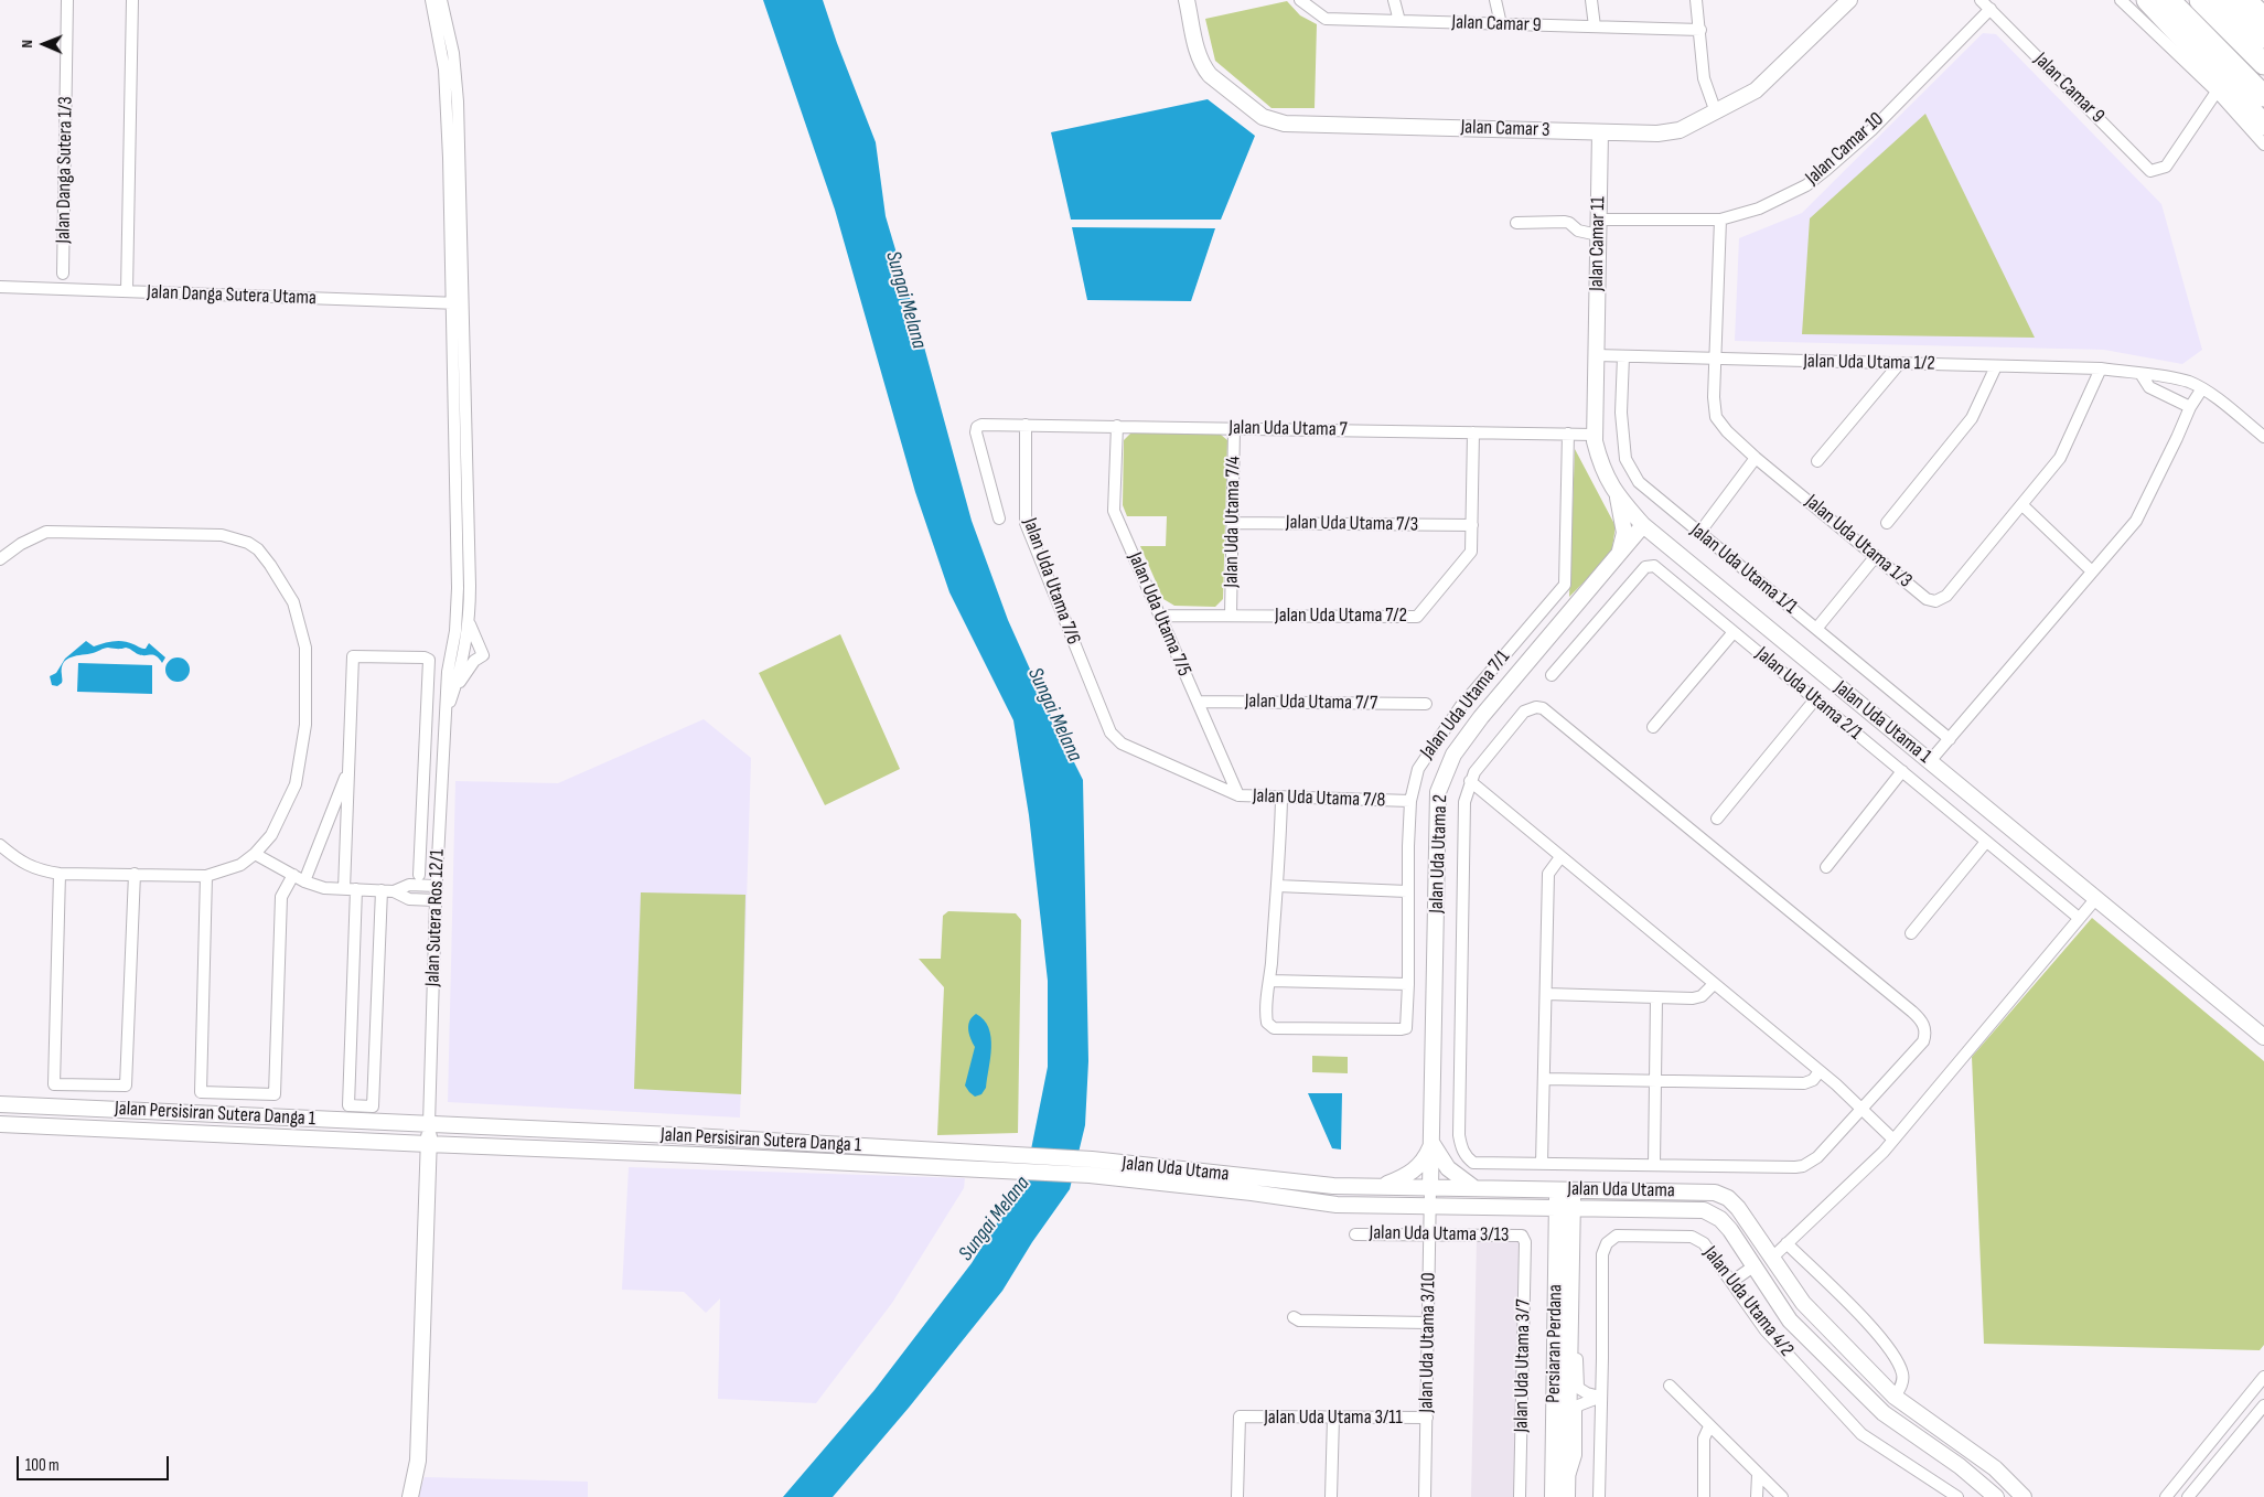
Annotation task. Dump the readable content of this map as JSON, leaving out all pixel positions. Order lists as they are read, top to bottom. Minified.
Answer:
{"streets":{"main road":["Jalan Camar 3","Jalan Camar 11","Jalan Uda Utama 1","Jalan Uda Utama 2","Jalan Persisiran Sutera Danga 1","Jalan Uda Utama","Persiaran Perdana"],"street":["Jalan Camar 9","Jalan Camar 10","Jalan Danga Sutera 1/3","Jalan Danga Sutera Utama","Jalan Uda Utama 1/2","Jalan Uda Utama 7","Jalan Uda Utama 7/4","Jalan Uda Utama 7/3","Jalan Uda Utama 1/3","Jalan Uda Utama 1/1","Jalan Uda Utama 7/6","Jalan Uda Utama 7/5","Jalan Uda Utama 7/2","Jalan Uda Utama 2/1","Jalan Uda Utama 7/7","Jalan Uda Utama 7/1","Jalan Uda Utama 7/8","Jalan Sutera Ros 12/1","Jalan Uda Utama 3/13","Jalan Uda Utama 4/2","Jalan Uda Utama 3/10","Jalan Uda Utama 3/7","Jalan Uda Utama 3/11"]},"crossings":[["Jalan Camar 9","Jalan Camar 10"],["Jalan Camar 3","Jalan Camar 11"],["Jalan Camar 10","Jalan Camar 11"],["Jalan Camar 10","Jalan Uda Utama 1/3"],["Jalan Camar 11","Jalan Uda Utama 1/2"],["Jalan Camar 11","Jalan Uda Utama 1"],["Jalan Uda Utama 1/2","Jalan Uda Utama 1/3"],["Jalan Uda Utama 1/2","Jalan Uda Utama 1/1"],["Jalan Uda Utama 1/2","Jalan Uda Utama 1"],["Jalan Uda Utama 7","Jalan Uda Utama 7/4"],["Jalan Uda Utama 7","Jalan Uda Utama 7/6"],["Jalan Uda Utama 7","Jalan Uda Utama 7/5"],["Jalan Uda Utama 7","Jalan Uda Utama 7/2"],["Jalan Uda Utama 7","Jalan Uda Utama 7/1"],["Jalan Uda Utama 7","Jalan Uda Utama 1"],["Jalan Uda Utama 7/4","Jalan Uda Utama 7/3"],["Jalan Uda Utama 7/4","Jalan Uda Utama 7/2"],["Jalan Uda Utama 7/3","Jalan Uda Utama 7/2"],["Jalan Uda Utama 7/6","Jalan Uda Utama 7/8"],["Jalan Uda Utama 7/5","Jalan Uda Utama 7/2"],["Jalan Uda Utama 7/5","Jalan Uda Utama 7/7"],["Jalan Uda Utama 7/5","Jalan Uda Utama 7/8"],["Jalan Uda Utama 7/1","Jalan Uda Utama 7/8"],["Jalan Uda Utama 1","Jalan Uda Utama 2"],["Jalan Uda Utama 2","Jalan Uda Utama"],["Jalan Uda Utama 2","Jalan Uda Utama 3/10"],["Jalan Sutera Ros 12/1","Jalan Persisiran Sutera Danga 1"],["Jalan Persisiran Sutera Danga 1","Jalan Uda Utama"],["Jalan Uda Utama","Jalan Uda Utama 3/10"],["Jalan Uda Utama","Persiaran Perdana"],["Jalan Uda Utama 3/13","Jalan Uda Utama 3/10"],["Jalan Uda Utama 3/13","Jalan Uda Utama 3/7"],["Jalan Uda Utama 3/10","Jalan Uda Utama 3/11"]],"water":["Sungai Melana"],"scale_bar":"100 m","north":"left"}
